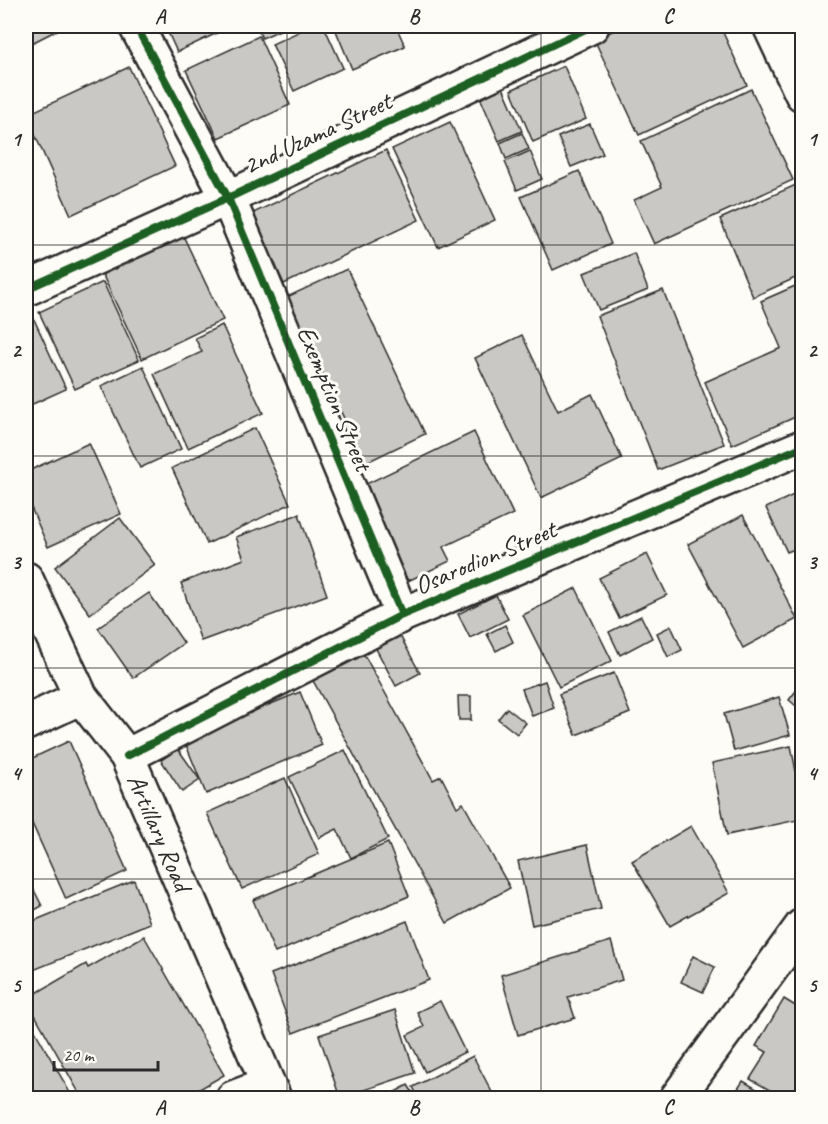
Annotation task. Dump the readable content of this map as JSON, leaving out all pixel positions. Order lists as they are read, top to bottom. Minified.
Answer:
{"streets":{"street":["2nd Uzama Street","Exemption Street","Osarodion Street","Artillary Road"]},"crossings":[["2nd Uzama Street","Exemption Street"],["Exemption Street","Osarodion Street"],["Osarodion Street","Artillary Road"]],"scale_bar":"20 m","grid":{"columns":["A","B","C"],"rows":["1","2","3","4","5"]}}
